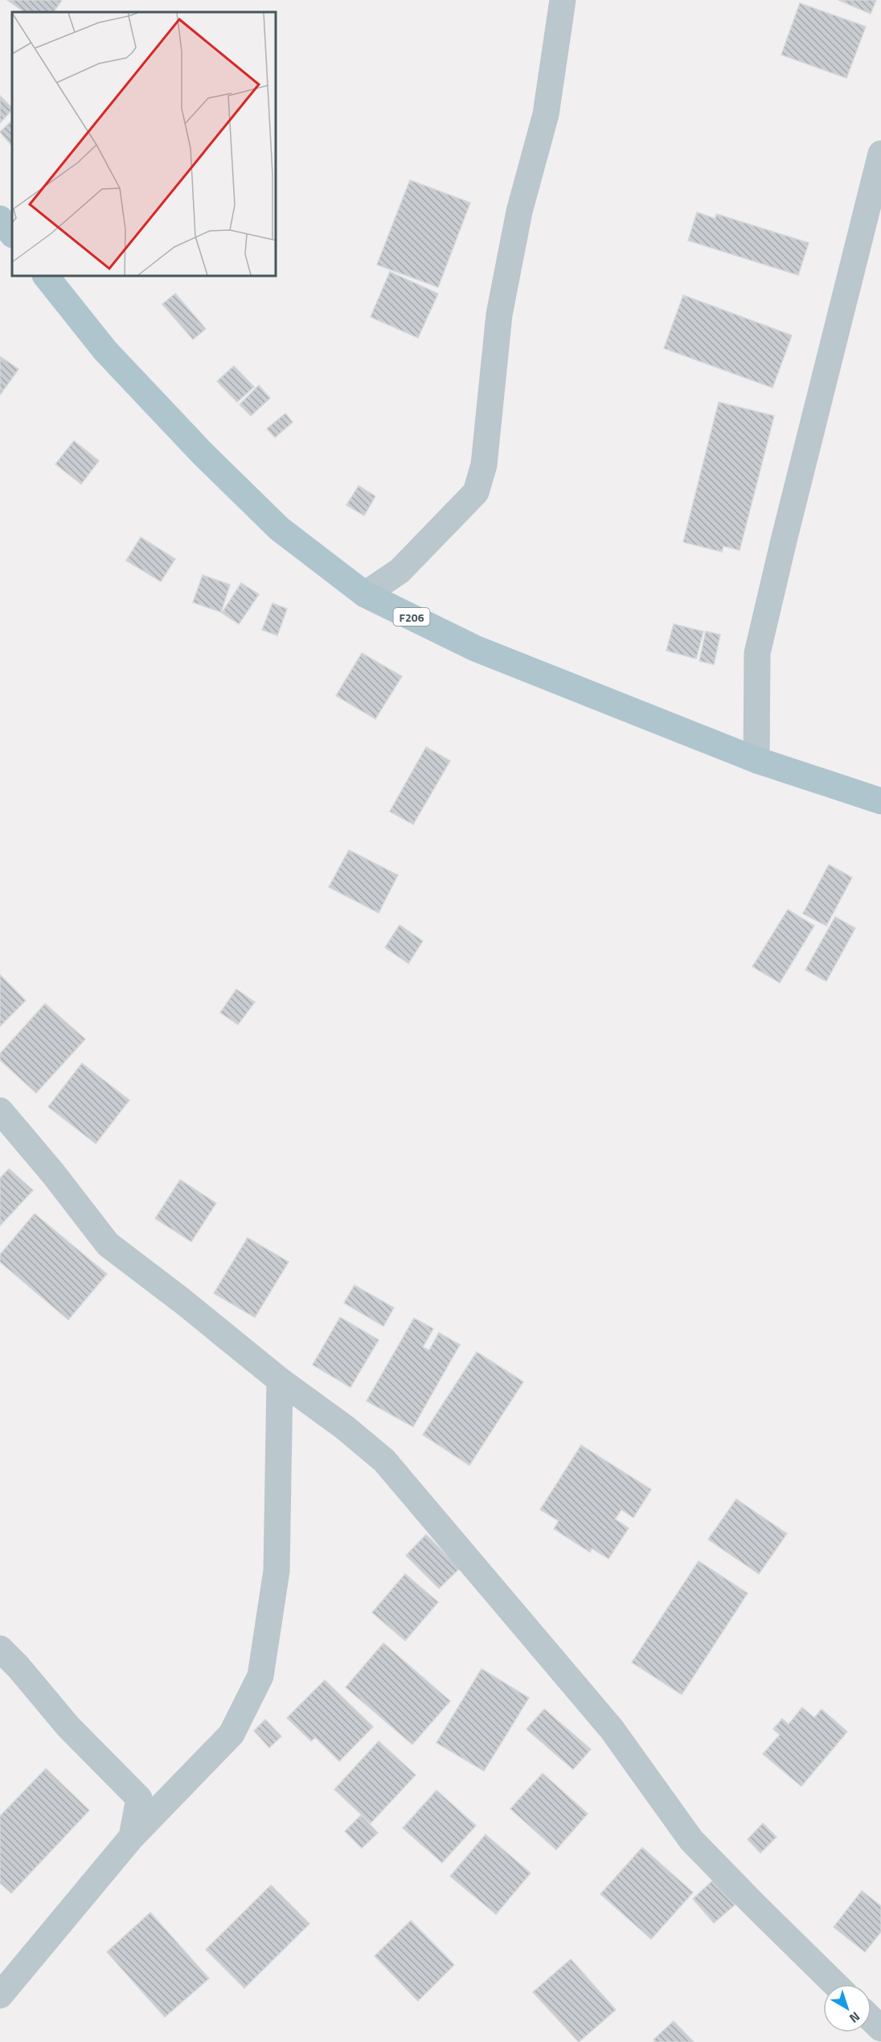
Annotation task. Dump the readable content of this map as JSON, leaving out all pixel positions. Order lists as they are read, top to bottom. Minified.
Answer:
{"streets":{"main road":["F206"]},"north":"bottom right"}
